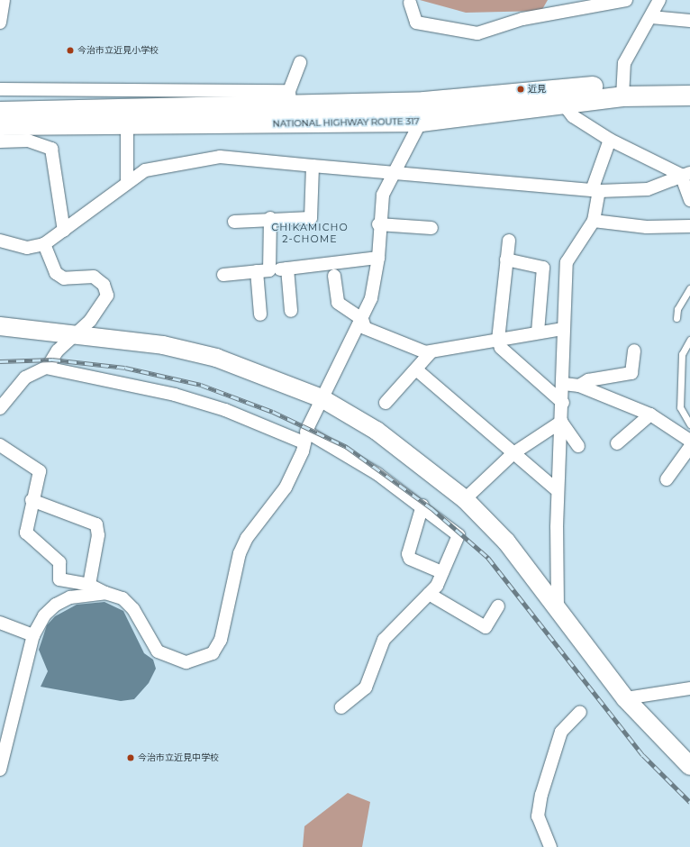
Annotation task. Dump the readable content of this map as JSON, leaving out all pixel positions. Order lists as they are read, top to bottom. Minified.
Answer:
{"streets":{"highway":["NATIONAL HIGHWAY ROUTE 317"]},"districts":["CHIKAMICHO 2-CHOME"],"places":["今治市立近見小学校","近見","今治市立近見中学校"]}
